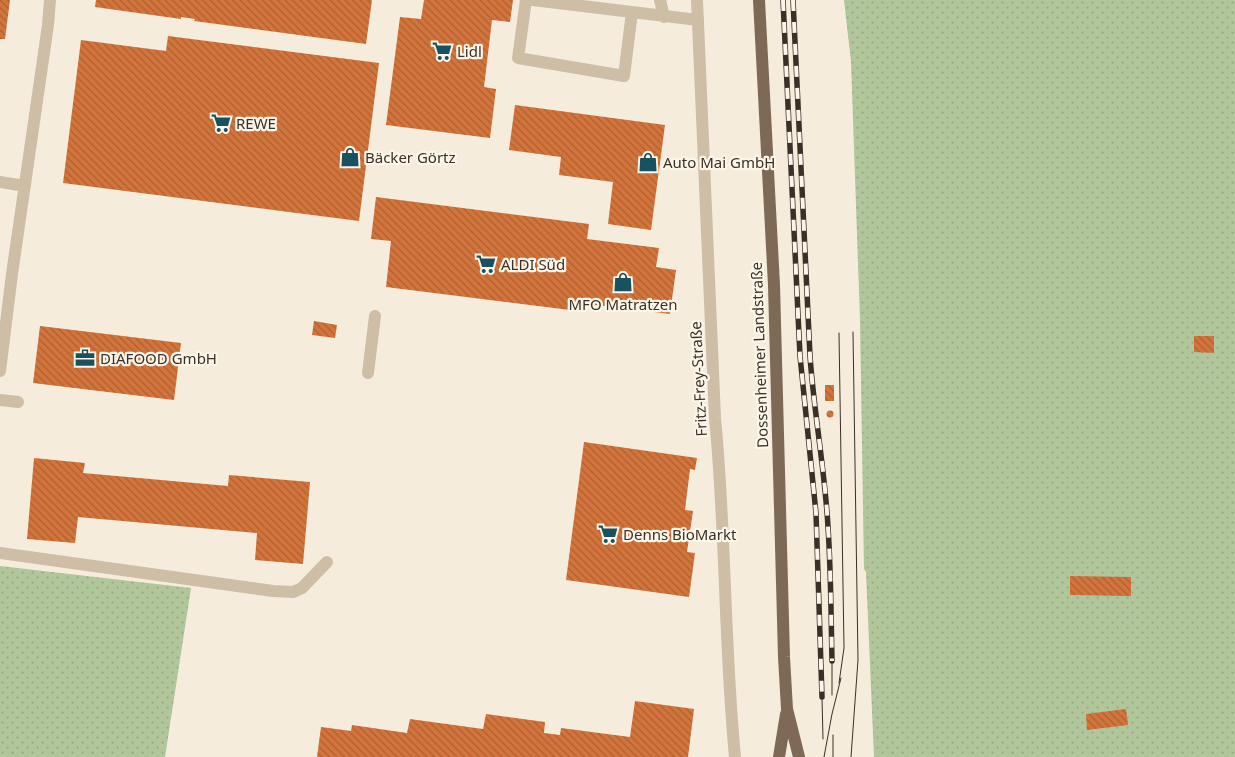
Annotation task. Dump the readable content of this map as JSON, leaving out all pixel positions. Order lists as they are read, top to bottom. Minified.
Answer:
{"streets":{"main road":["Dossenheimer Landstraße"],"street":["Fritz-Frey-Straße"]},"places":{"supermarket":["Lidl","REWE","ALDI Süd","Denns BioMarkt"],"shop":["Bäcker Görtz","Auto Mai GmbH","MFO Matratzen"],"office":["DIAFOOD GmbH"]}}
